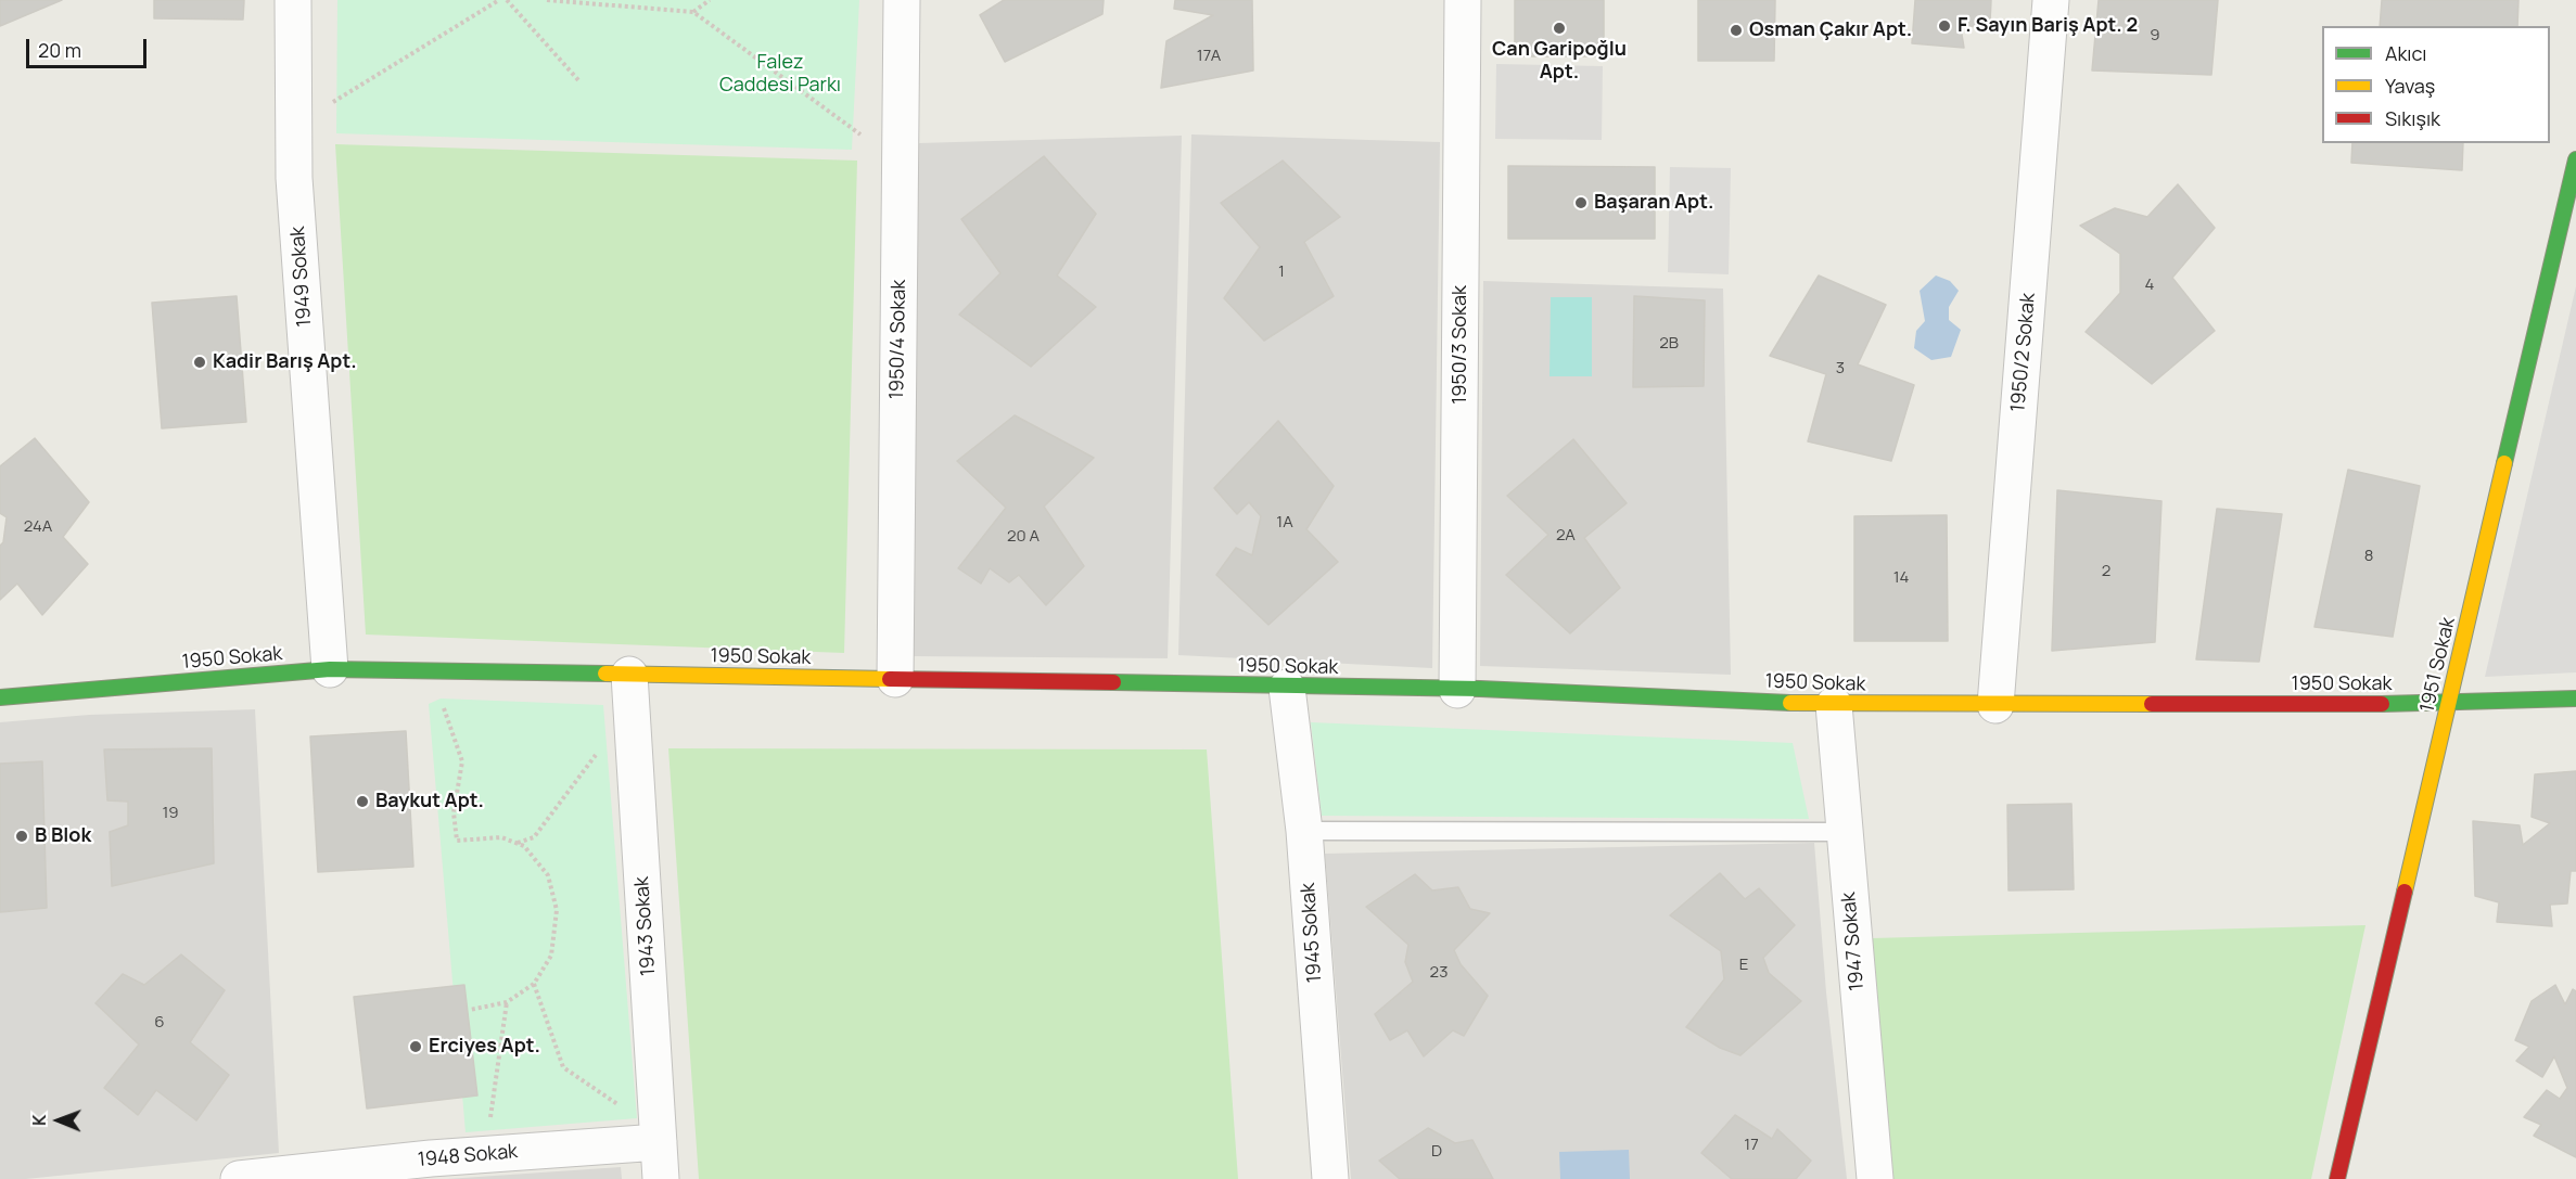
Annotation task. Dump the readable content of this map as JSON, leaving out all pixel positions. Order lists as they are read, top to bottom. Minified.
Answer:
{"streets":{"street":["1949 Sokak","1950/4 Sokak","1950/3 Sokak","1950/2 Sokak","1950 Sokak","1951 Sokak","1943 Sokak","1945 Sokak","1947 Sokak","1948 Sokak"]},"crossings":[["1949 Sokak","1950 Sokak"],["1950/4 Sokak","1950 Sokak"],["1950/3 Sokak","1950 Sokak"],["1950/2 Sokak","1950 Sokak"],["1950 Sokak","1951 Sokak"],["1950 Sokak","1943 Sokak"],["1950 Sokak","1945 Sokak"],["1950 Sokak","1947 Sokak"],["1943 Sokak","1948 Sokak"]],"parks":["Falez Caddesi Parkı"],"places":["F. Sayın Bariş Apt. 2","Can Garipoğlu Apt.","Osman Çakır Apt.","Başaran Apt.","Kadir Barış Apt.","Baykut Apt.","B Blok","Erciyes Apt."],"house_numbers":["9","17A","1","4","2B","3","1A","24A","2A","20 A","8","2","14","19","E","23","6","17","D"],"legend":["Akıcı","Yavaş","Sıkışık"],"scale_bar":"20 m","north":"left"}
